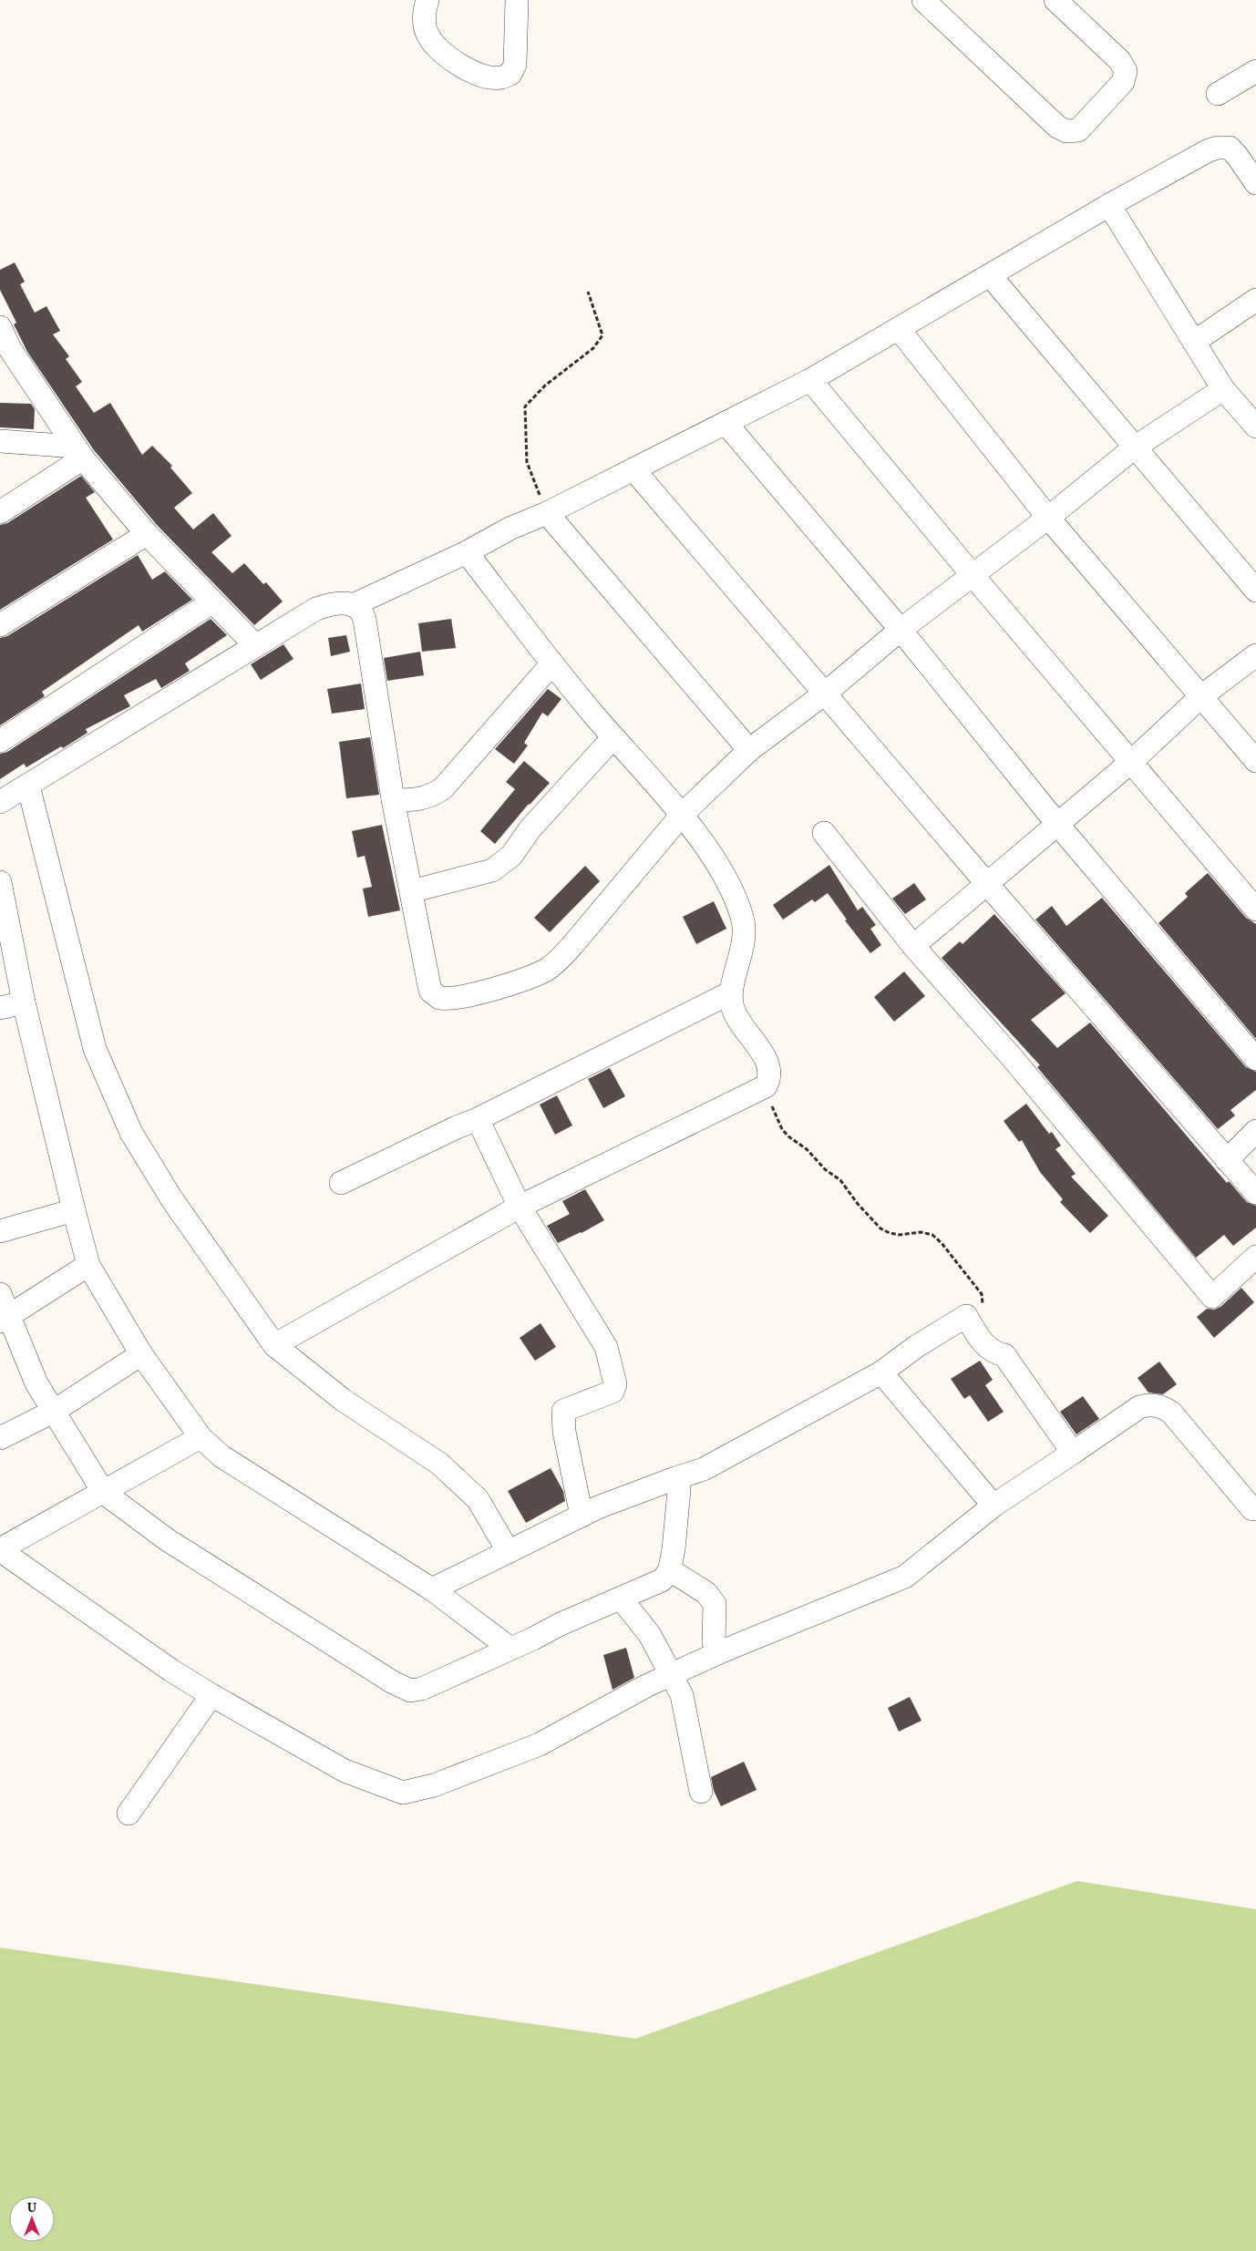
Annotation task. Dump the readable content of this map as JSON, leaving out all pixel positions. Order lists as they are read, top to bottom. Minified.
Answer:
{"north":"top"}
